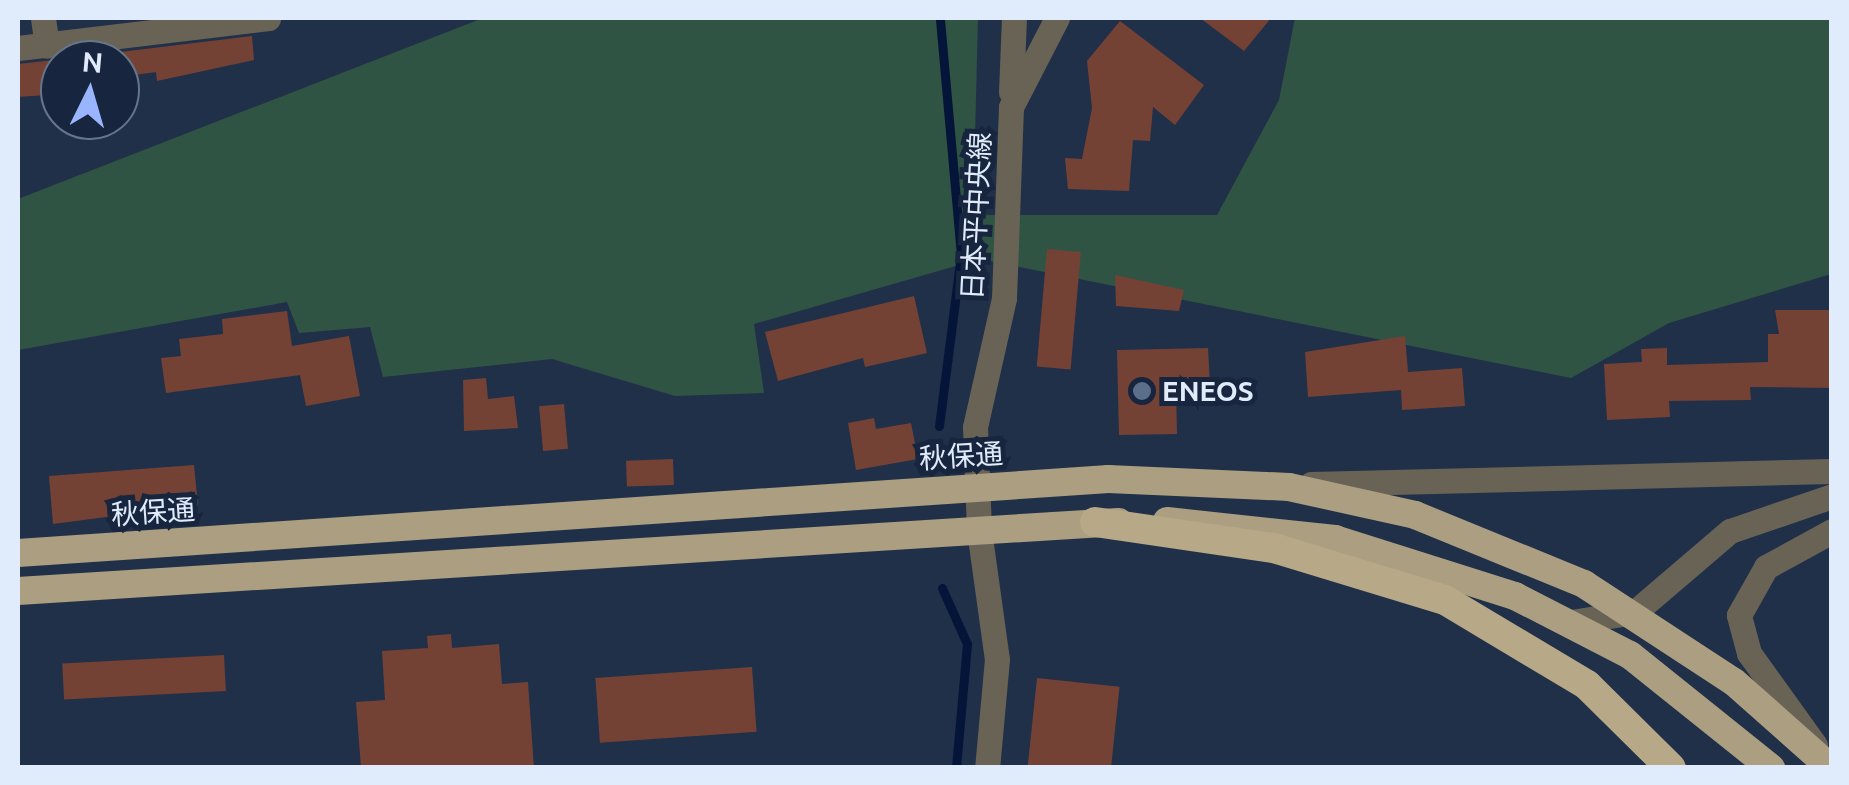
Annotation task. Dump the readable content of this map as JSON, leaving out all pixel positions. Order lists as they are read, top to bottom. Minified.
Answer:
{"streets":{"highway":["秋保通"],"street":["日本平中央線"]},"crossings":[["日本平中央線","秋保通"]],"places":["ENEOS"],"north":"top"}
